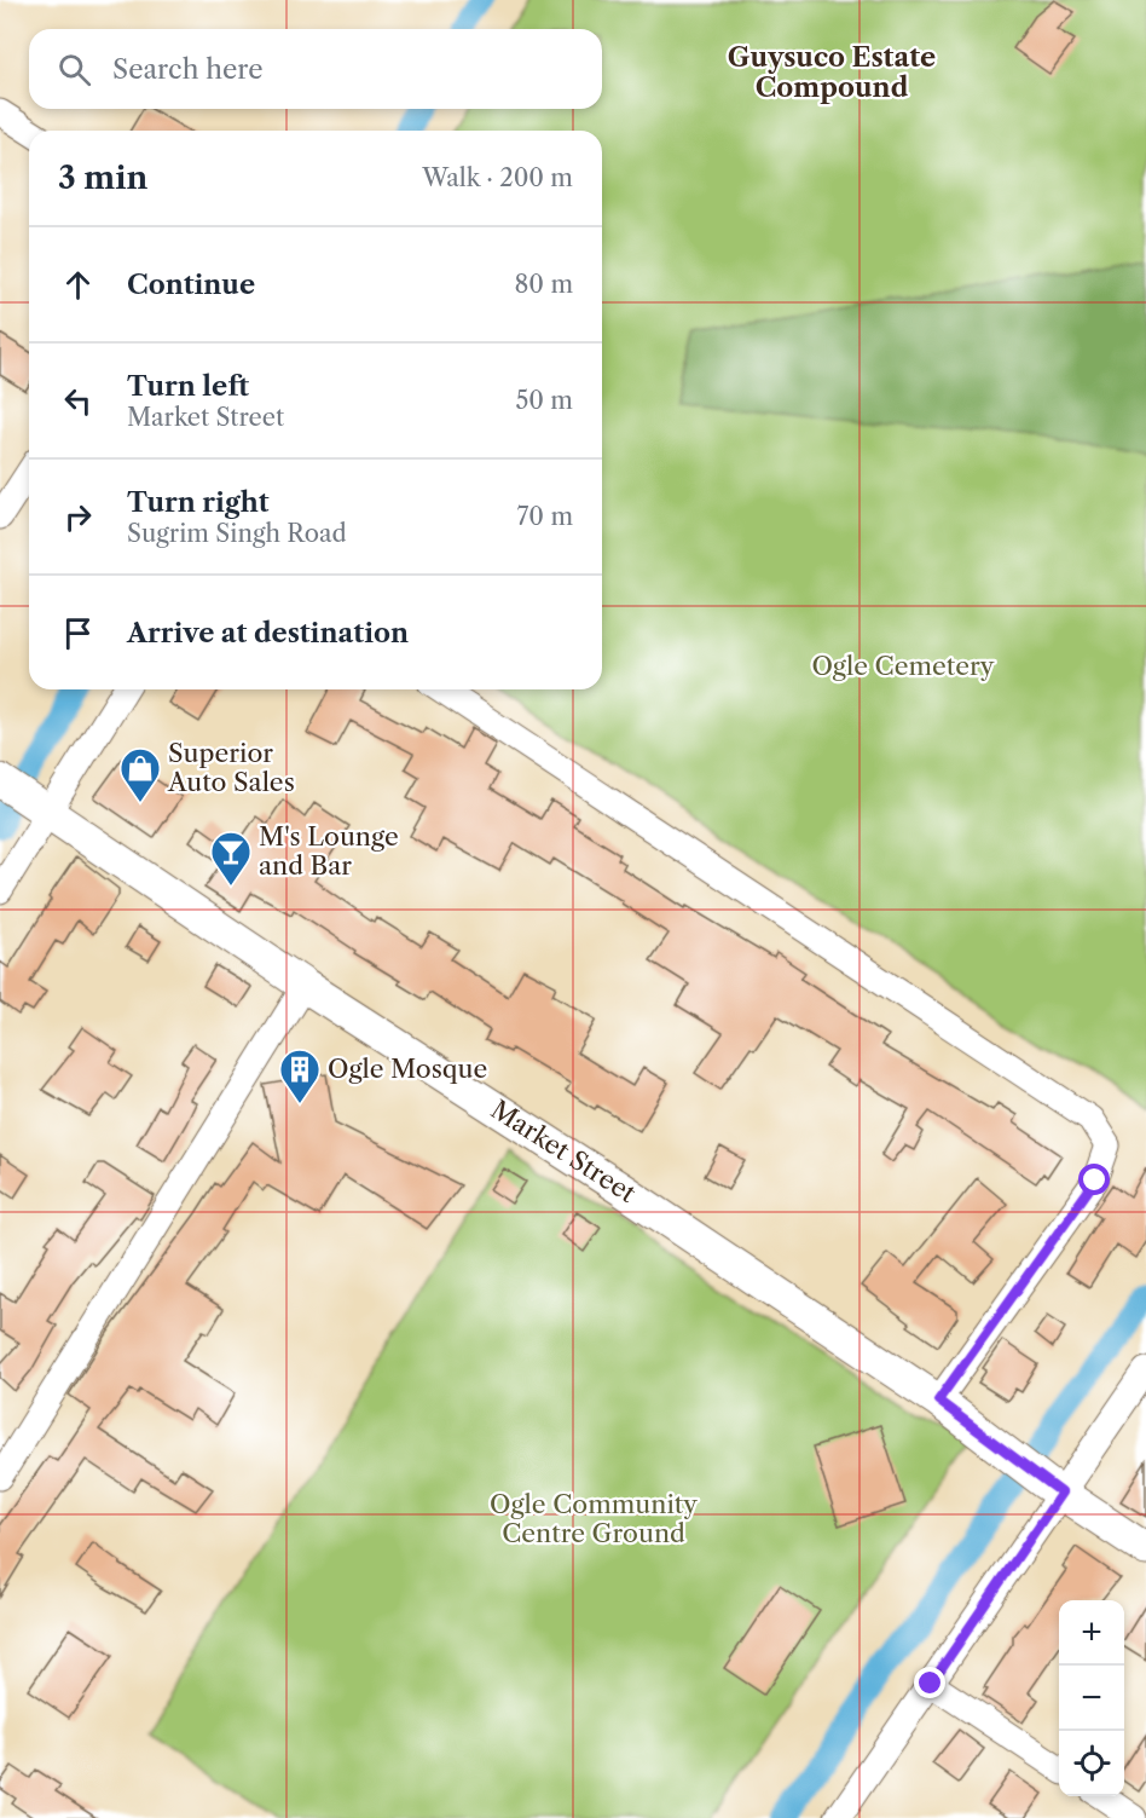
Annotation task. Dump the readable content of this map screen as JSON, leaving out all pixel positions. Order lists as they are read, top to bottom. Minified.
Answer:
{"streets":{"street":["Market Street"]},"districts":["Guysuco Estate Compound"],"parks":["Ogle Cemetery","Ogle Community Centre Ground"],"places":{"shop":["Superior Auto Sales"],"bar":["M's Lounge and Bar"],"building":["Ogle Mosque"]},"page":{"search":"Search here","heading":["3 min","Walk · 200 m"],"list":[["Continue","80 m"],["Turn left","Market Street","50 m"],["Turn right","Sugrim Singh Road","70 m"],"Arrive at destination"],"map_buttons":["+","−"]}}
